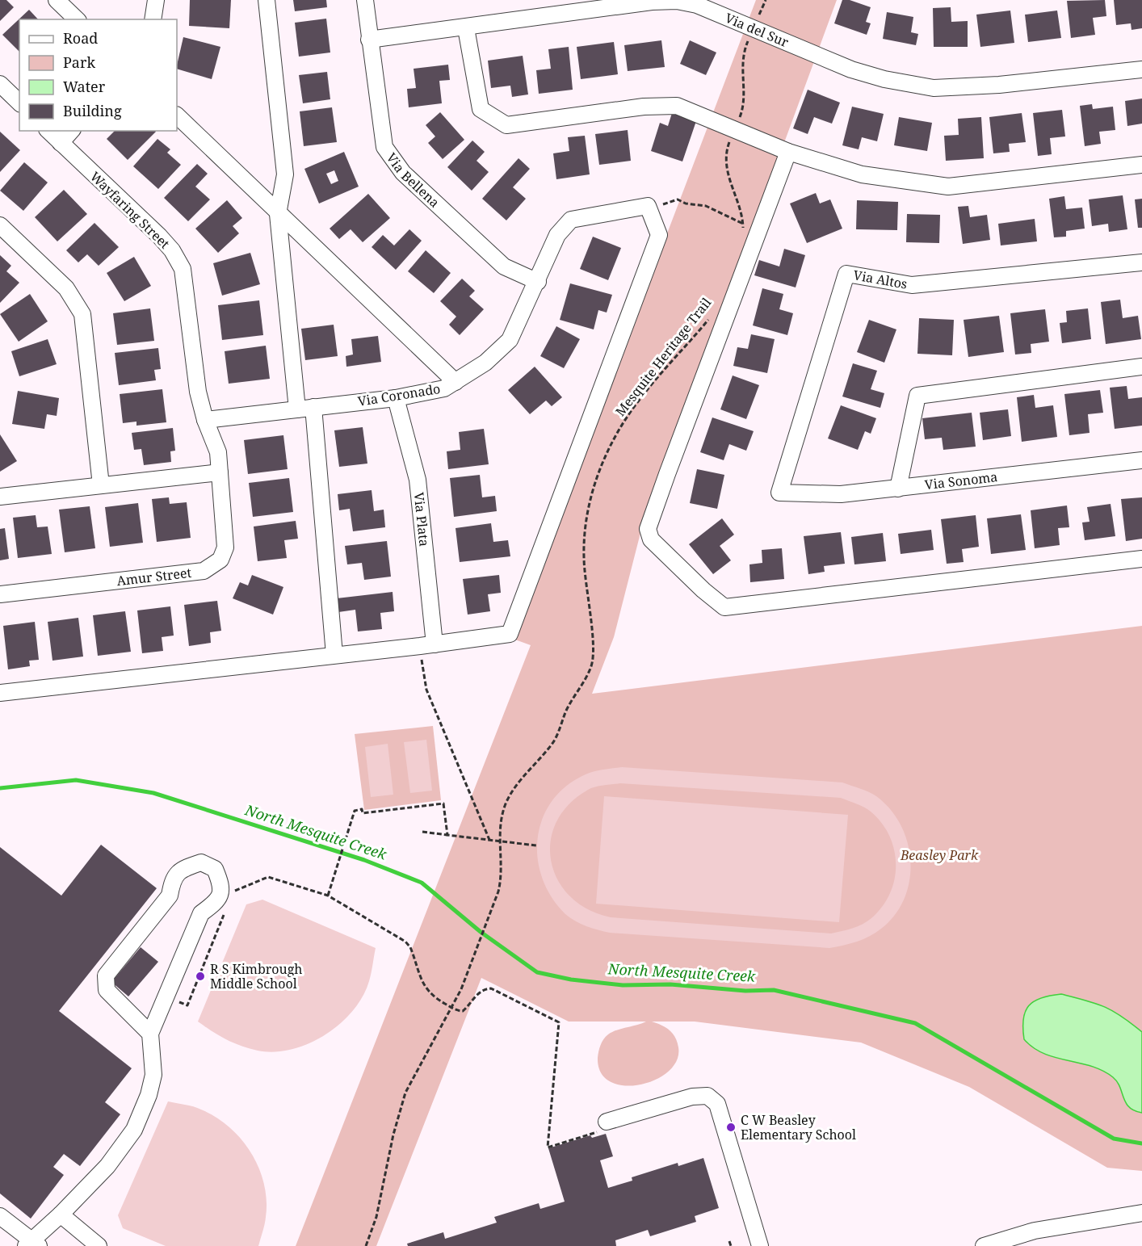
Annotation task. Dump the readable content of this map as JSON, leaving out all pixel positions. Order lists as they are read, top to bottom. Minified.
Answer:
{"streets":{"street":["Via del Sur","Via Bellena","Wayfaring Street","Via Altos","Via Coronado","Via Sonoma","Via Plata","Amur Street"],"path":["Mesquite Heritage Trail"]},"crossings":[["Via del Sur","Via Bellena"],["Via Bellena","Via Coronado"],["Wayfaring Street","Via Coronado"],["Wayfaring Street","Amur Street"],["Via Altos","Via Sonoma"],["Via Coronado","Via Plata"],["Via Coronado","Amur Street"]],"water":["North Mesquite Creek"],"parks":["Beasley Park"],"places":["R S Kimbrough Middle School","C W Beasley Elementary School"],"legend":["Road","Park","Water","Building"]}
